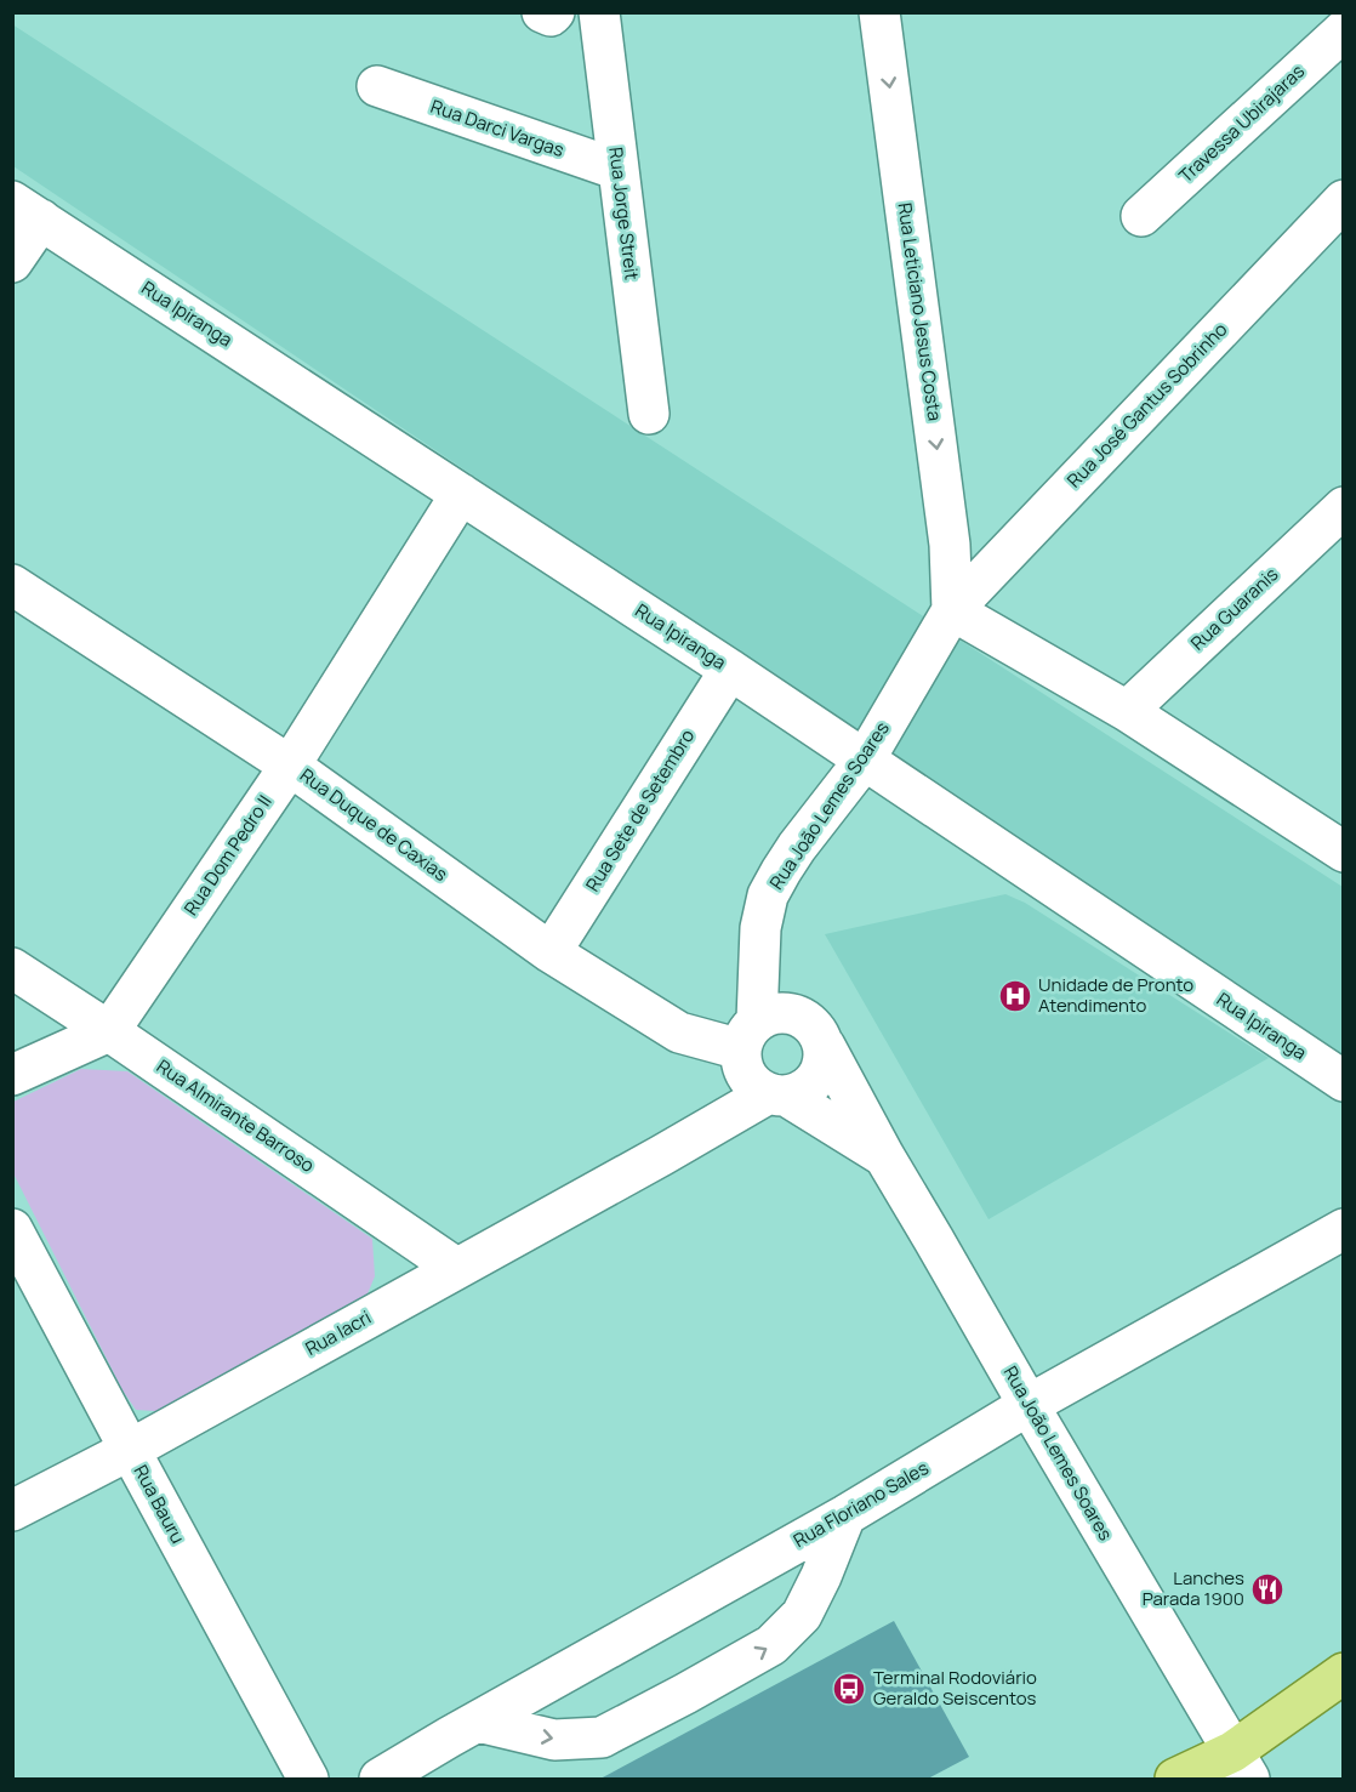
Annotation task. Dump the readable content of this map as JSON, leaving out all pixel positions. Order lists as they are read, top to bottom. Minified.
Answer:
{"streets":{"street":["Travessa Ubirajaras","Rua Darci Vargas","Rua Jorge Streit","Rua Leticiano Jesus Costa","Rua Ipiranga","Rua José Gantus Sobrinho","Rua Guaranis","Rua João Lemes Soares","Rua Sete de Setembro","Rua Duque de Caxias","Rua Dom Pedro II","Rua Almirante Barroso","Rua Iacri","Rua Bauru","Rua Floriano Sales"]},"crossings":[["Rua Darci Vargas","Rua Jorge Streit"],["Rua Leticiano Jesus Costa","Rua José Gantus Sobrinho"],["Rua Leticiano Jesus Costa","Rua João Lemes Soares"],["Rua Ipiranga","Rua João Lemes Soares"],["Rua Ipiranga","Rua Sete de Setembro"],["Rua Ipiranga","Rua Dom Pedro II"],["Rua José Gantus Sobrinho","Rua João Lemes Soares"],["Rua João Lemes Soares","Rua Duque de Caxias"],["Rua João Lemes Soares","Rua Iacri"],["Rua João Lemes Soares","Rua Floriano Sales"],["Rua Sete de Setembro","Rua Duque de Caxias"],["Rua Duque de Caxias","Rua Dom Pedro II"],["Rua Duque de Caxias","Rua Iacri"],["Rua Dom Pedro II","Rua Almirante Barroso"],["Rua Almirante Barroso","Rua Iacri"],["Rua Iacri","Rua Bauru"]],"one_way":["Rua Leticiano Jesus Costa"],"places":{"hospital":["Unidade de Pronto Atendimento"],"restaurant":["Lanches Parada 1900"],"bus stop":["Terminal Rodoviário Geraldo Seiscentos"]}}
